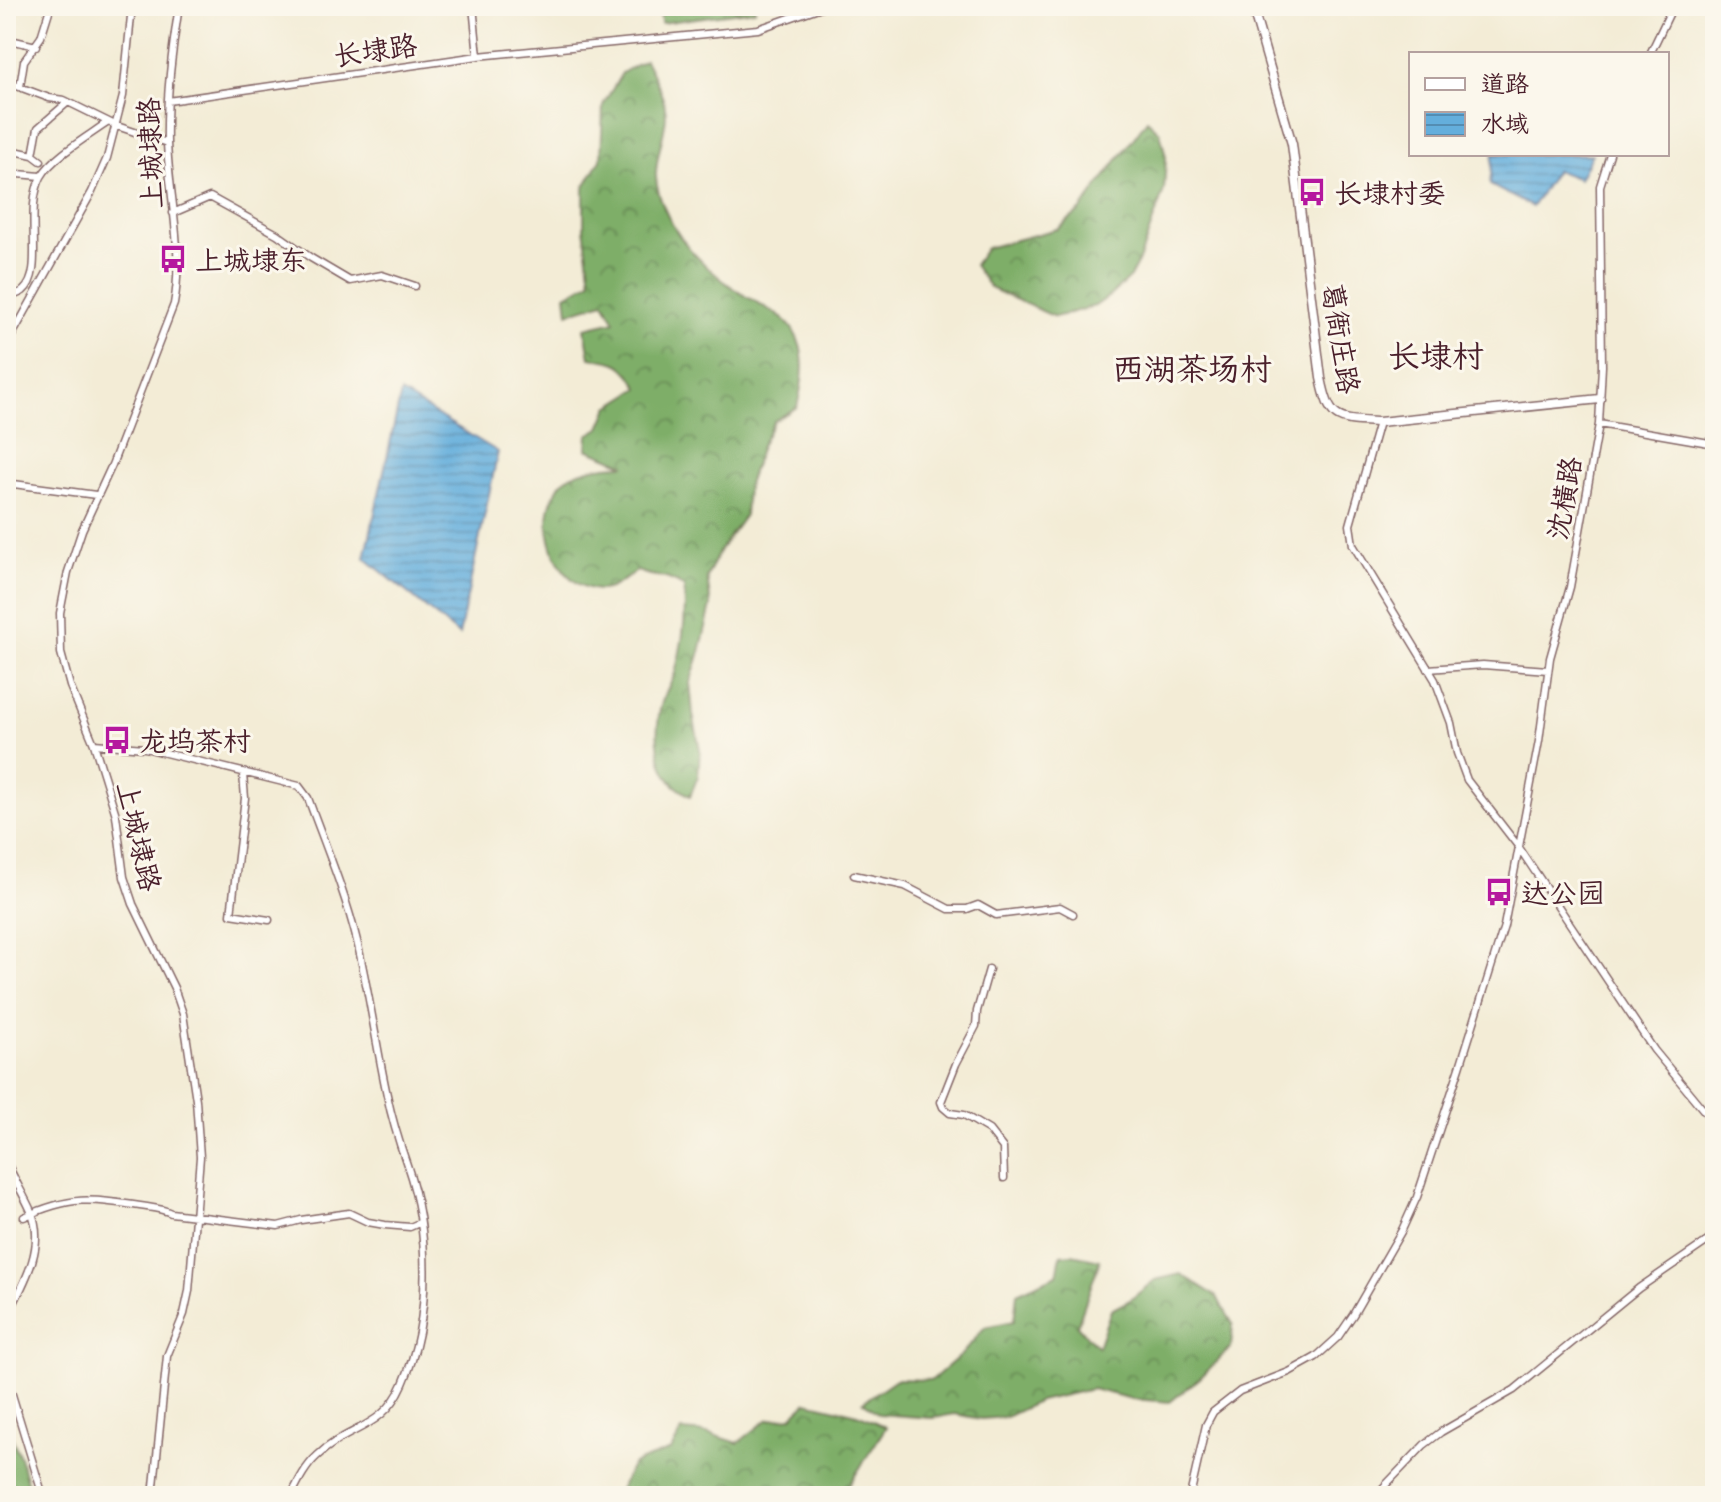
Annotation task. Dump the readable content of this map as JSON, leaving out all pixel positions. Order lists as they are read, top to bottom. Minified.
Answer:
{"streets":{"street":["长埭路","上城埭路","葛衙庄路","沈横路"]},"crossings":[["长埭路","上城埭路"],["葛衙庄路","沈横路"]],"districts":["长埭村","西湖茶场村"],"places":{"bus stop":["长埭村委","上城埭东","龙坞茶村","达公园"]},"legend":["道路","水域"]}
